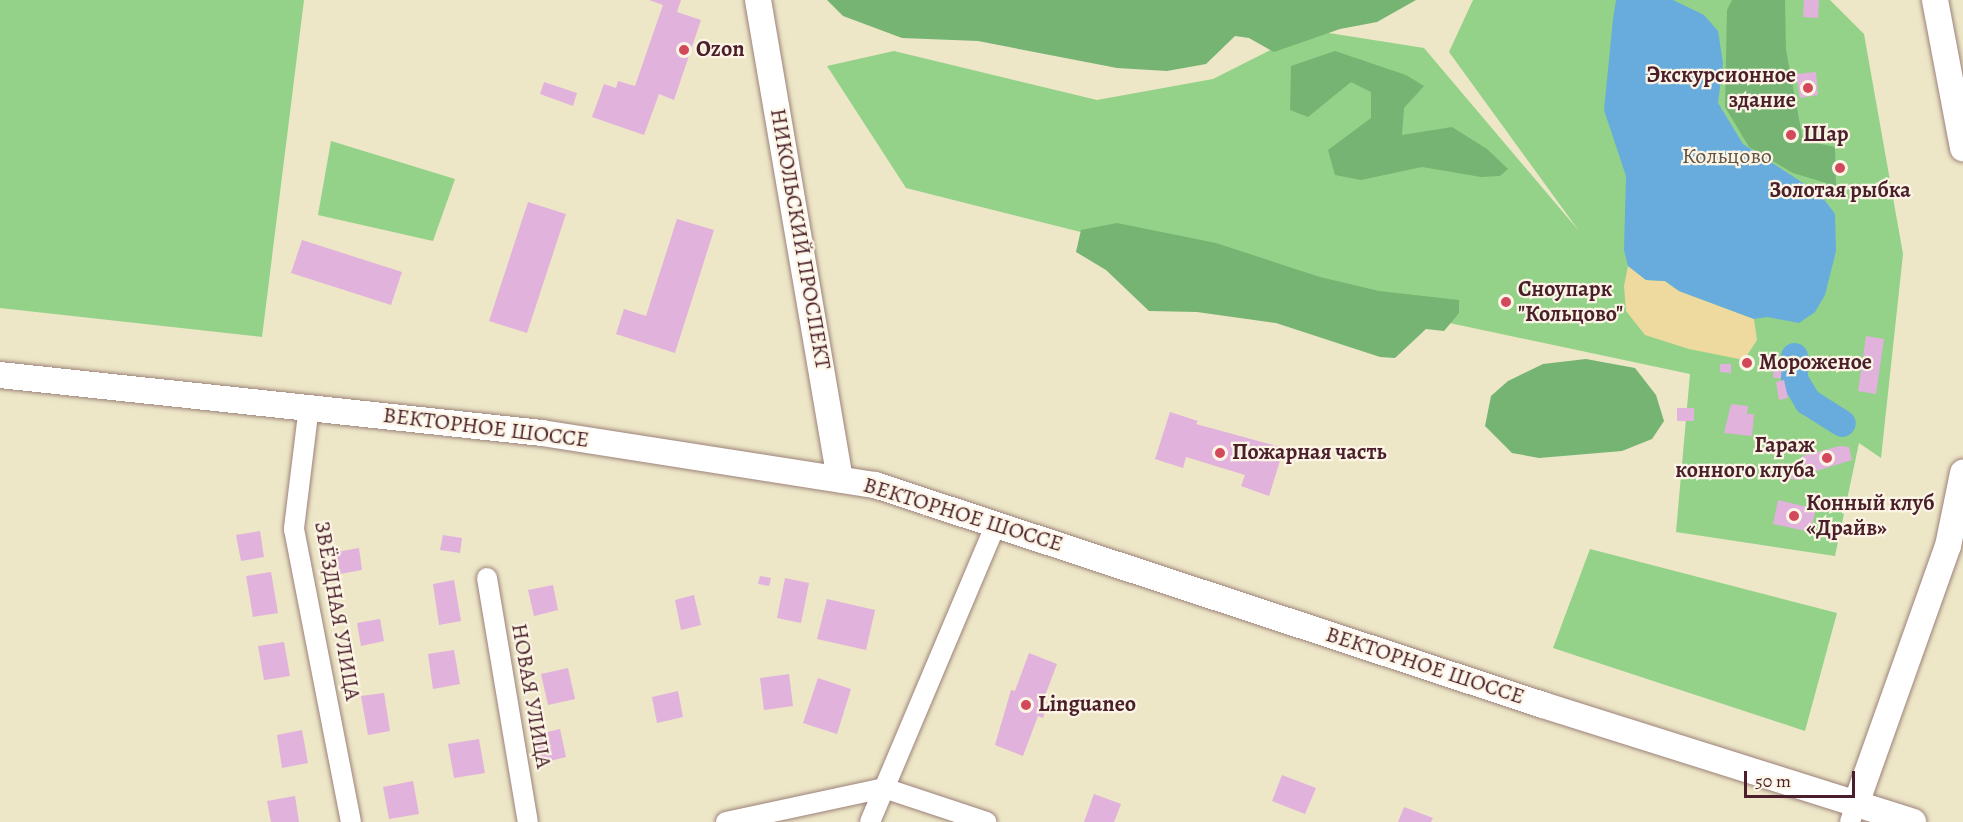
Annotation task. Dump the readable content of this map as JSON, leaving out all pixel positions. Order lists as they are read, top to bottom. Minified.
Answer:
{"streets":{"main road":["НИКОЛЬСКИЙ ПРОСПЕКТ","ВЕКТОРНОЕ ШОССЕ"],"street":["ЗВЁЗДНАЯ УЛИЦА","НОВАЯ УЛИЦА"]},"crossings":[["НИКОЛЬСКИЙ ПРОСПЕКТ","ВЕКТОРНОЕ ШОССЕ"],["ВЕКТОРНОЕ ШОССЕ","ЗВЁЗДНАЯ УЛИЦА"]],"parks":["Кольцово"],"places":["Ozon","Экскурсионное здание","Шар","Золотая рыбка","Сноупарк \"Кольцово\"","Мороженое","Пожарная часть","Гараж конного клуба","Конный клуб «Драйв»","Linguaneo"],"scale_bar":"50 m"}
